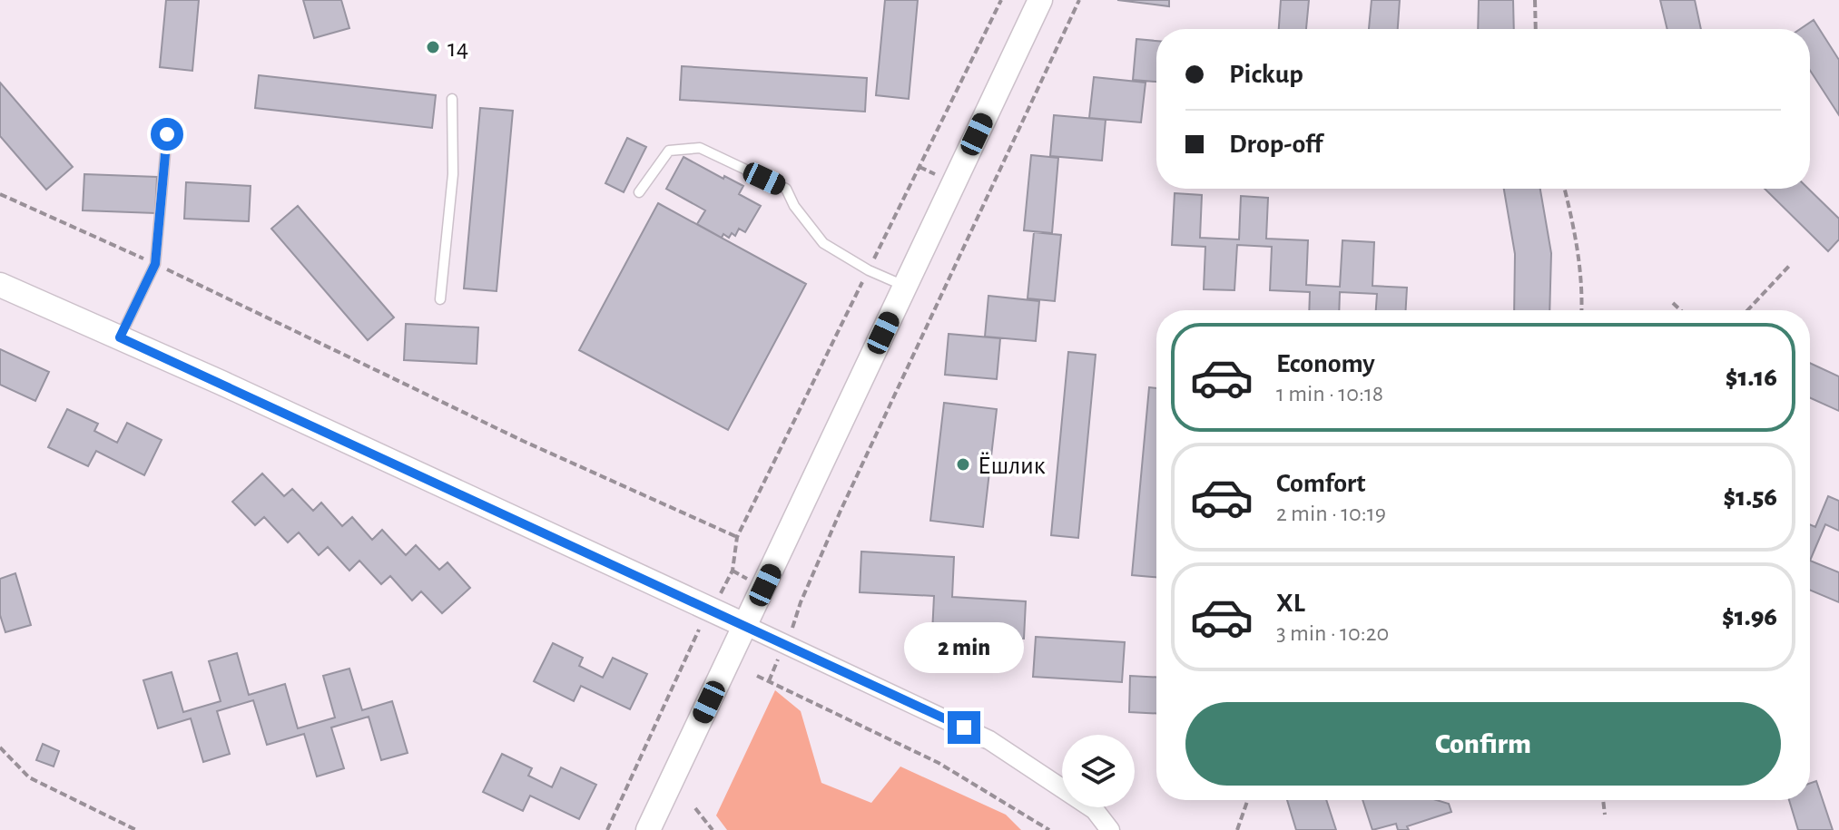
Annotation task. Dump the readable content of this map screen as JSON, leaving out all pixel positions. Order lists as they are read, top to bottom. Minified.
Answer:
{"places":["14","Ёшлик"],"page":{"banner":["Pickup","Drop-off"],"list":[{"name":"Economy","note":"1 min · 10:18","value":"$1.16"},{"name":"Comfort","note":"2 min · 10:19","value":"$1.56"},{"name":"XL","note":"3 min · 10:20","value":"$1.96"}],"bubble":"2 min","buttons":"Confirm"}}
